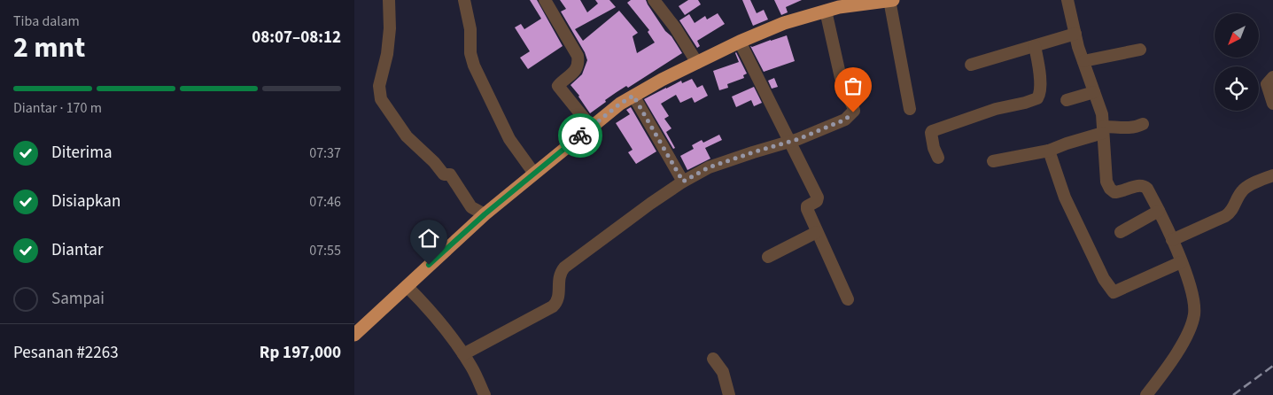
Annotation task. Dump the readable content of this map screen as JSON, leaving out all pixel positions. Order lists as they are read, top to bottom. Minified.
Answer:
{"north":"bottom left","page":{"heading":["2 mnt","Tiba dalam","08:07–08:12"],"panel":["Pesanan #2263","Rp 197,000"],"bar":"Diantar · 170 m","list":[["Diterima","07:37"],["Disiapkan","07:46"],["Diantar","07:55"],"Sampai"]}}
